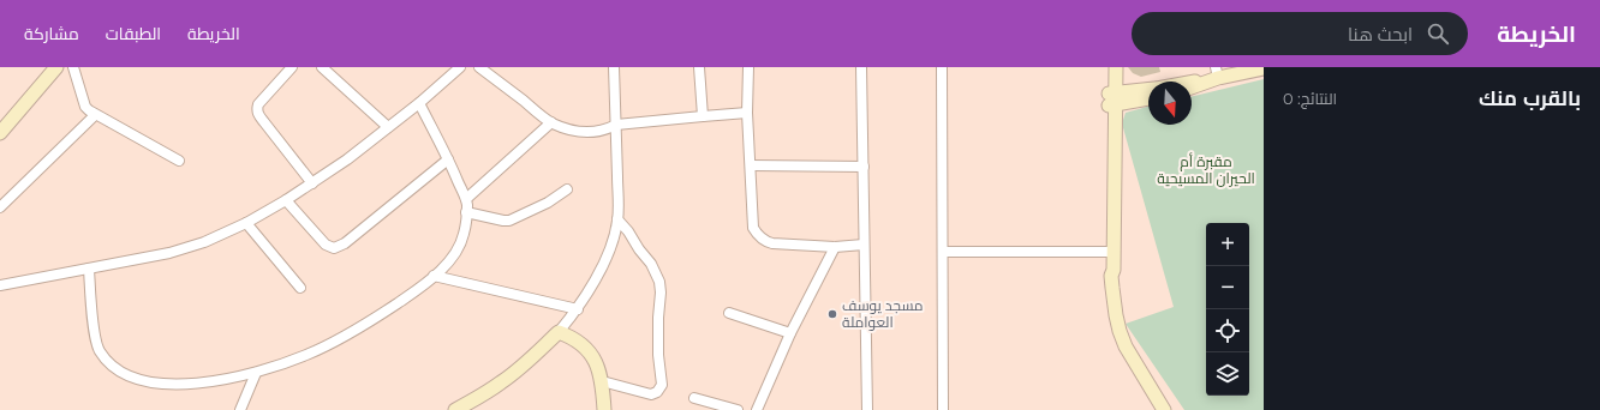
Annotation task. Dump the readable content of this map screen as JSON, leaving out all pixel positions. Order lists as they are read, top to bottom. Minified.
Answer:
{"parks":["مقبرة أم الحيران المسيحية"],"places":["مسجد يوسف العواملة"],"north":"bottom","page":{"header":"الخريطة","search":"ابحث هنا","nav":["الخريطة","الطبقات","مشاركة"],"heading":["بالقرب منك","النتائج: 0"],"map_buttons":["+","−"]}}
